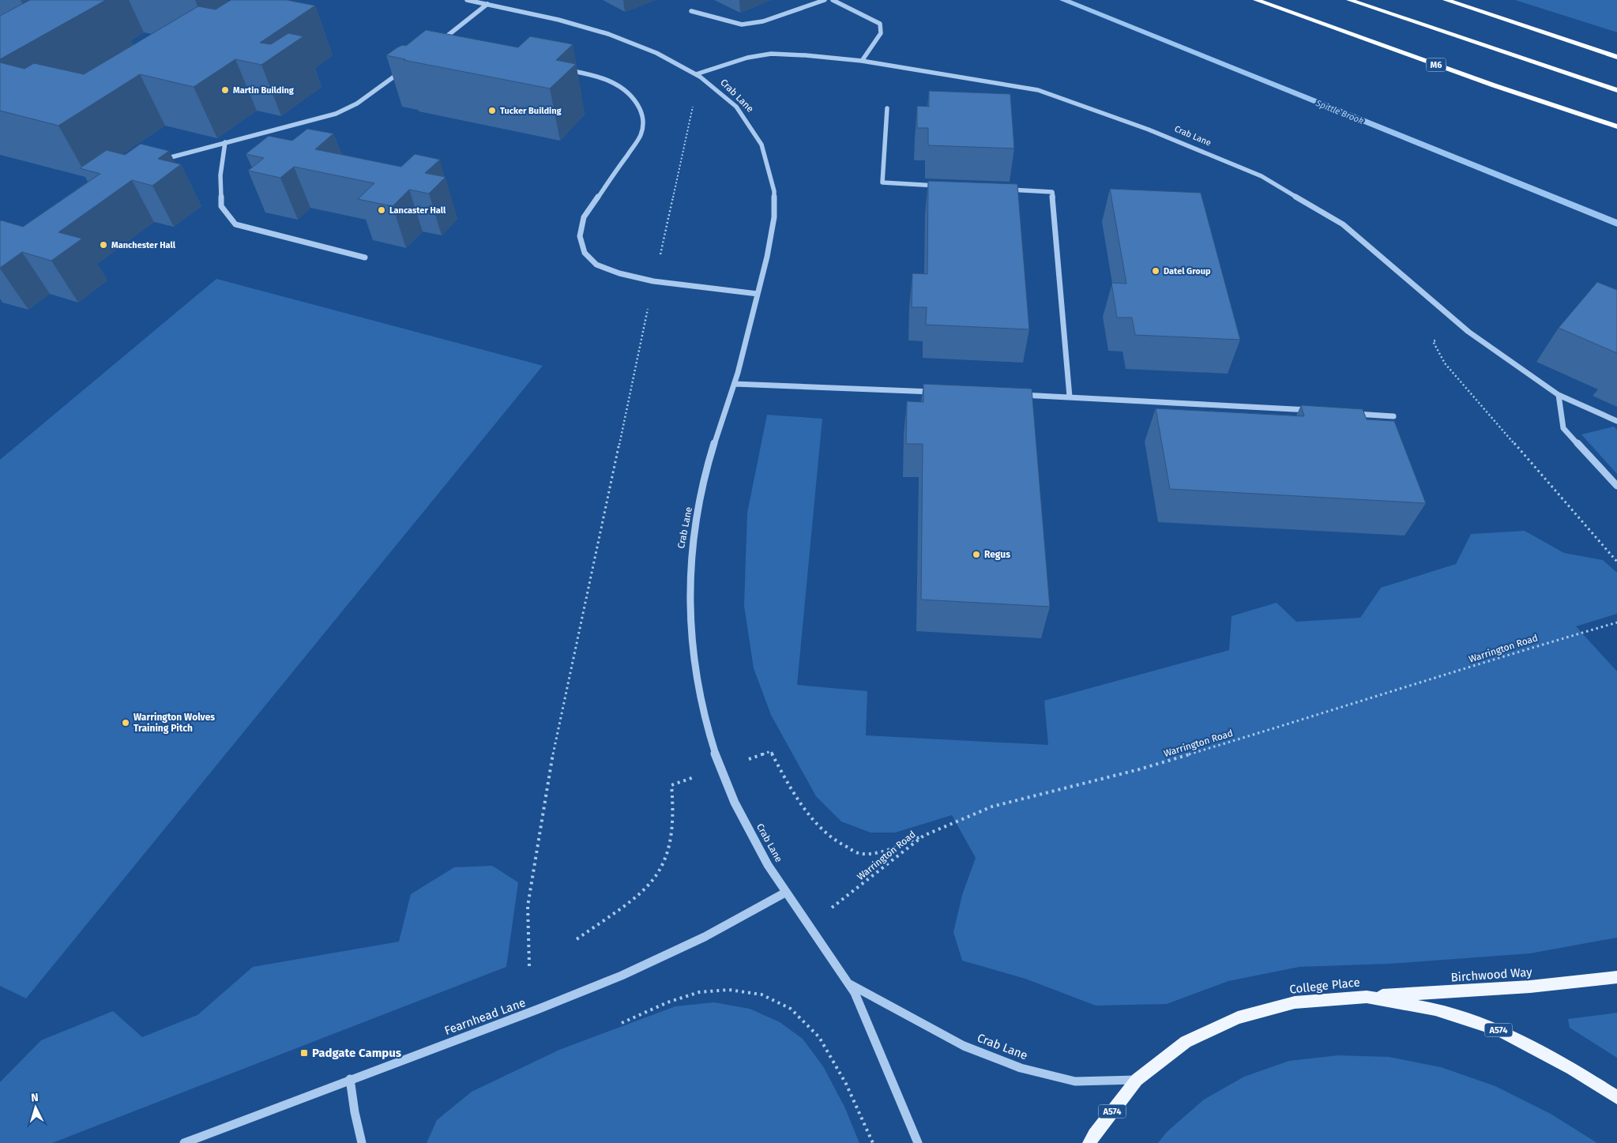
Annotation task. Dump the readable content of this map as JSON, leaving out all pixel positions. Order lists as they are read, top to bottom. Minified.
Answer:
{"streets":{"highway":["M6"],"main road":["Birchwood Way","College Place","A574"],"street":["Crab Lane","Fearnhead Lane"],"path":["Warrington Road"]},"crossings":[["Crab Lane","Warrington Road"],["Crab Lane","College Place"],["Crab Lane","Fearnhead Lane"],["Birchwood Way","College Place"]],"water":["Spittle Brook"],"places":{"other":["Martin Building","Tucker Building","Lancaster Hall","Manchester Hall","Datel Group","Regus","Warrington Wolves Training Pitch"],"transit":["Padgate Campus"]},"north":"top"}
